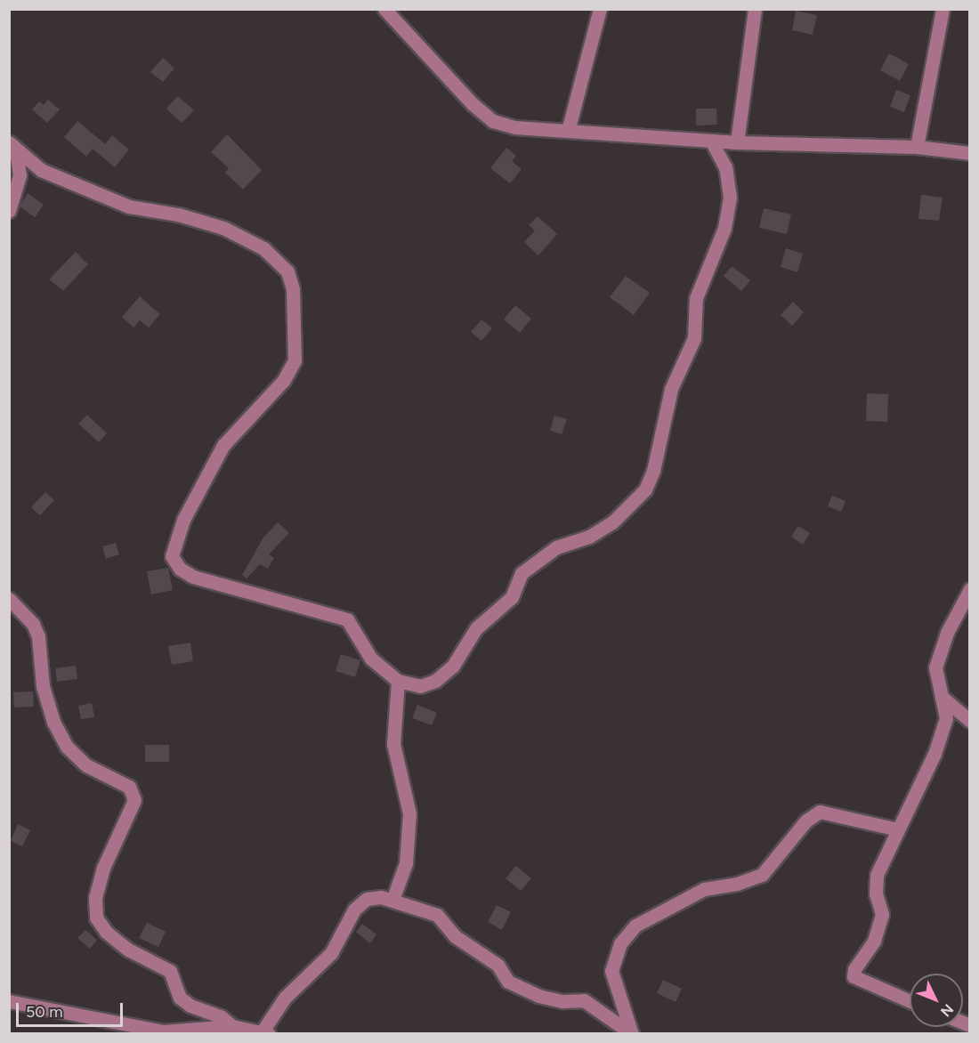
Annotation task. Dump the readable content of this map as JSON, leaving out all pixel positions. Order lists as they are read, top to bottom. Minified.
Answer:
{"scale_bar":"50 m","north":"bottom right"}
